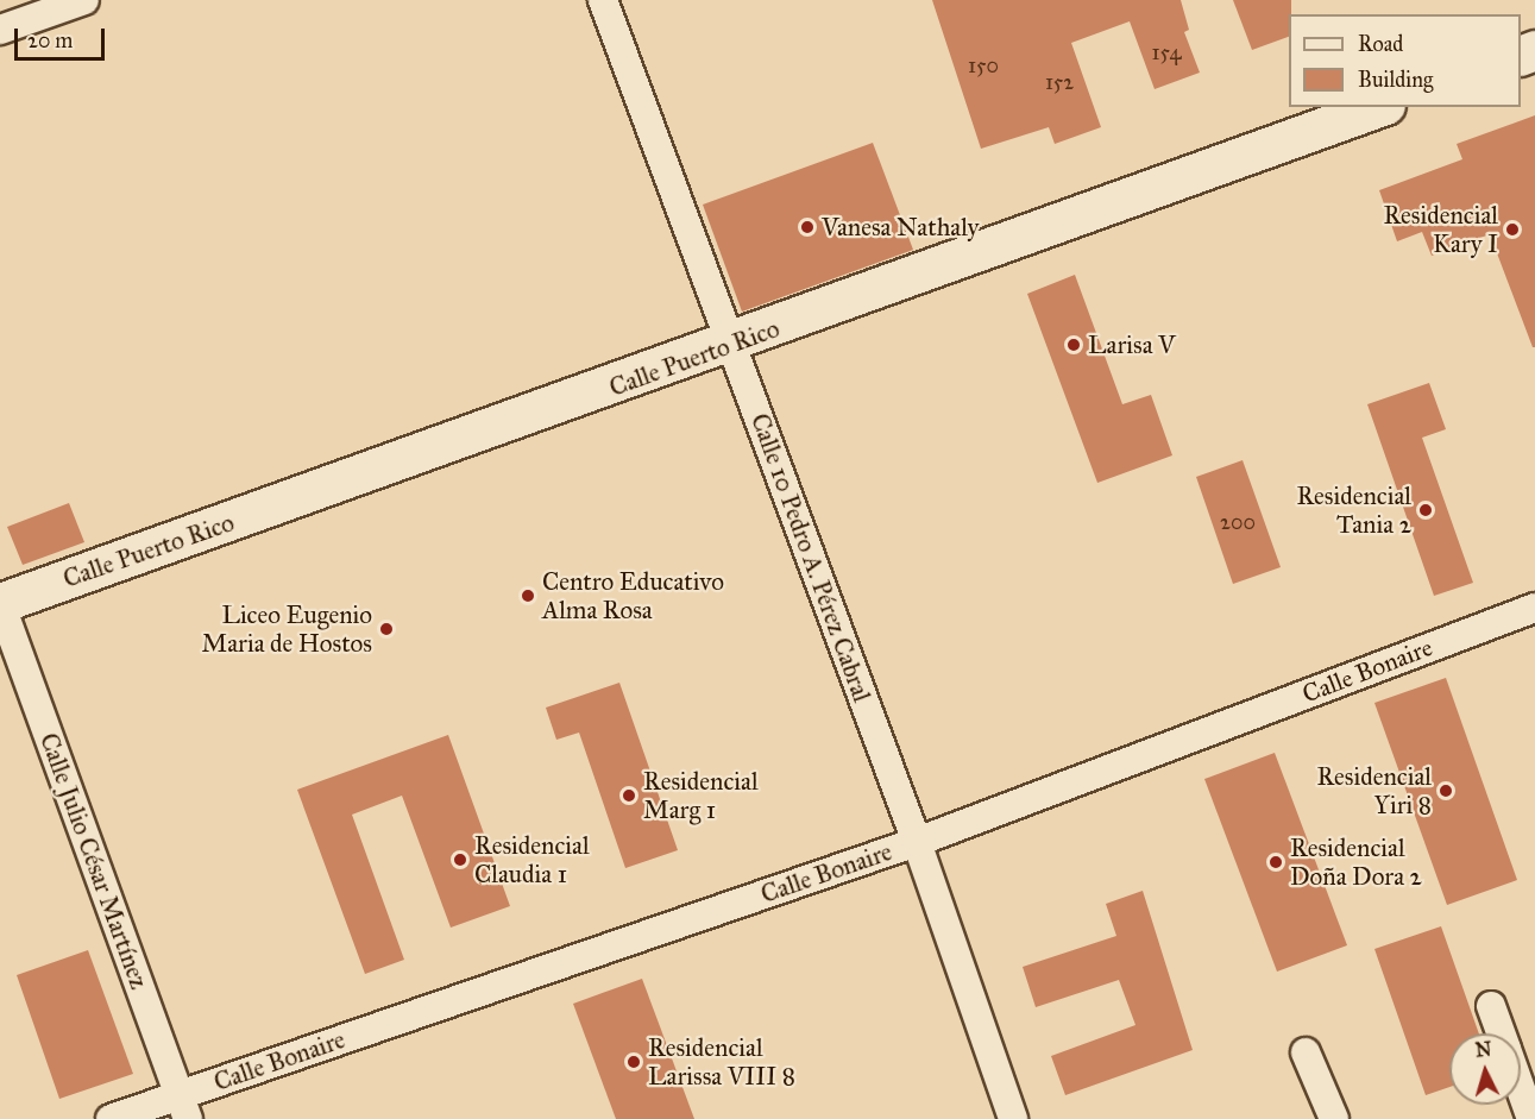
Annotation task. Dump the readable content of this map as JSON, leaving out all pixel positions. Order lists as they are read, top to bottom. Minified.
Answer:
{"streets":{"street":["Calle Puerto Rico","Calle 10 Pedro A. Pérez Cabral","Calle Bonaire","Calle Julio César Martínez"]},"crossings":[["Calle Puerto Rico","Calle 10 Pedro A. Pérez Cabral"],["Calle Puerto Rico","Calle Julio César Martínez"],["Calle 10 Pedro A. Pérez Cabral","Calle Bonaire"],["Calle Bonaire","Calle Julio César Martínez"]],"places":["Vanesa Nathaly","Residencial Kary I","Larisa V","Residencial Tania 2","Centro Educativo Alma Rosa","Liceo Eugenio Maria de Hostos","Residencial Yiri 8","Residencial Marg 1","Residencial Claudia 1","Residencial Doña Dora 2","Residencial Larissa VIII 8"],"house_numbers":["154","150","152","200"],"legend":["Road","Building"],"scale_bar":"20 m","north":"top"}
